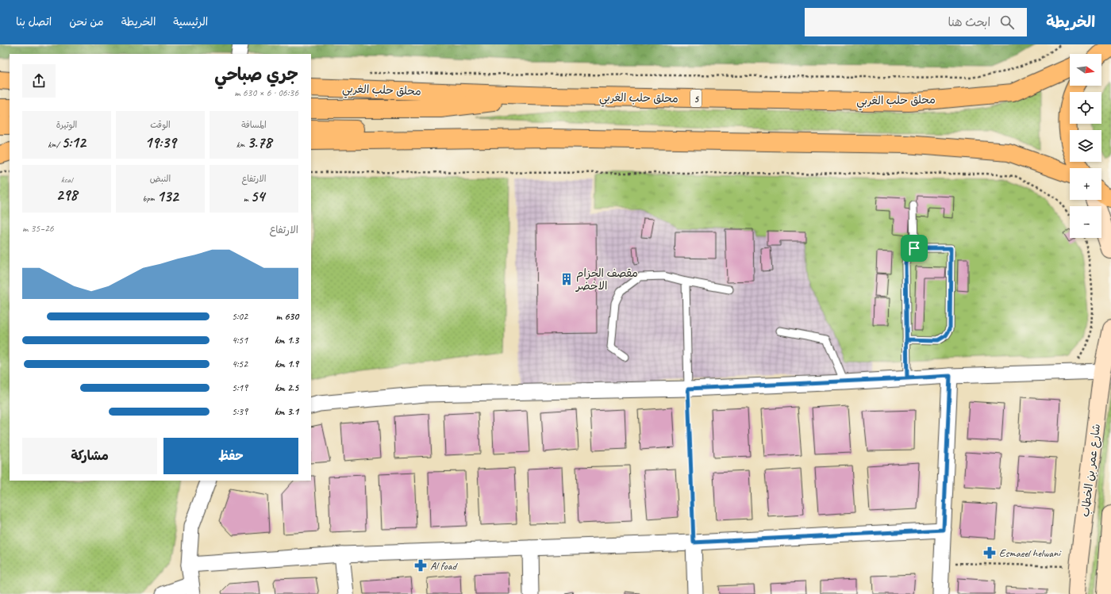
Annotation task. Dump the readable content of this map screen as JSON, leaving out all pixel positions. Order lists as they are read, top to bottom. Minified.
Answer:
{"streets":{"highway":["محلق حلب الغربي","5"],"street":["شارع عمر بن الخطاب"]},"places":{"building":["مقصف الحزام الاخضر"],"pharmacy":["Esmaeel helwani","Al foad"]},"north":"right","page":{"header":"الخريطة","search":"ابحث هنا","nav":["الرئيسية","الخريطة","من نحن","اتصل بنا"],"map_buttons":["+","−"],"heading":["جري صباحي","06:36 · 6 × 630 m"],"stats":[["المسافة","3.78 km"],["الوقت","19:39"],["الوتيرة","5:12 /km"],["الارتفاع","54 m"],["النبض","132 bpm"],["kcal","298"]],"chart":["الارتفاع","26–35 m"],"list":[{"name":"630 m","note":"5:02"},{"name":"1.3 km","note":"4:51"},{"name":"1.9 km","note":"4:52"},{"name":"2.5 km","note":"5:19"},{"name":"3.1 km","note":"5:39"}],"buttons":["حفظ","مشاركة"]}}
